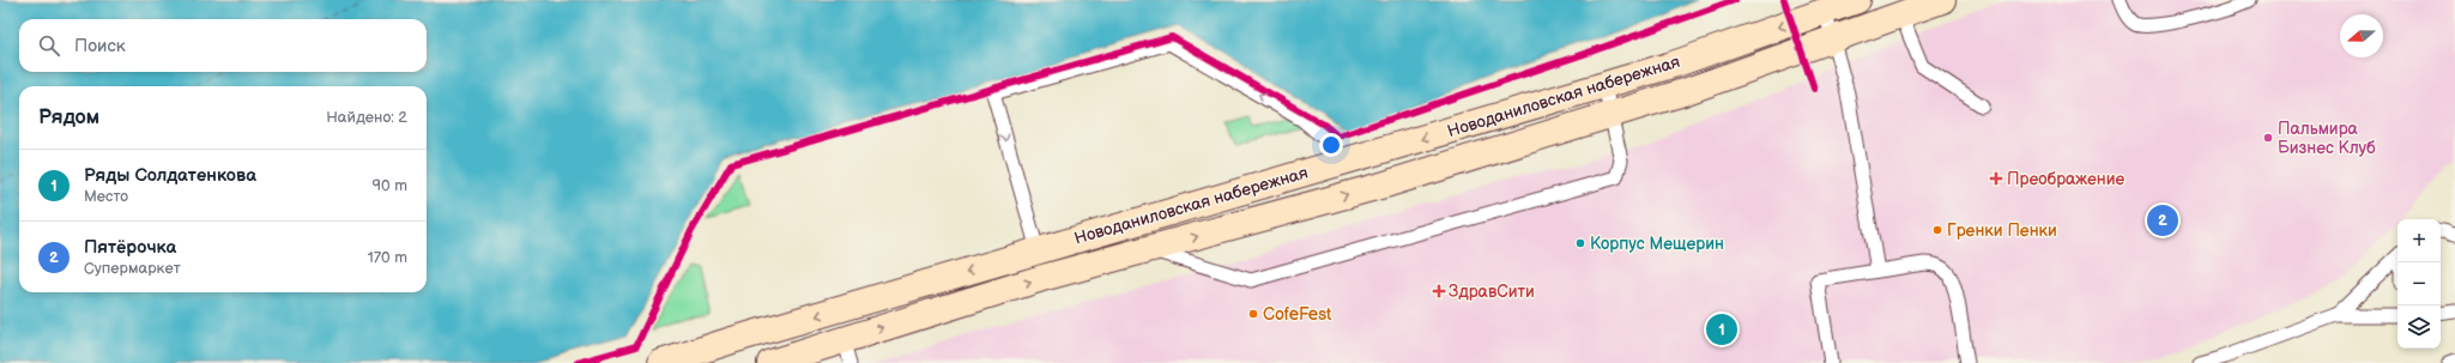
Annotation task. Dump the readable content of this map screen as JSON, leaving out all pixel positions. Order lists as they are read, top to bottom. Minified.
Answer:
{"streets":{"main road":["Новоданиловская набережная"]},"places":{"other":["Пальмира Бизнес Клуб","Гренки Пенки","Корпус Мещерин","CofeFest"],"health":["Преображение","ЗдравСити"]},"north":"left","page":{"search":"Поиск","heading":["Рядом","Найдено: 2"],"list":[{"mark":"1","name":"Ряды Солдатенкова","note":"Место","value":"90 m"},{"mark":"2","name":"Пятёрочка","note":"Супермаркет","value":"170 m"}],"pins":["2","1"],"map_buttons":["+","−"]}}
